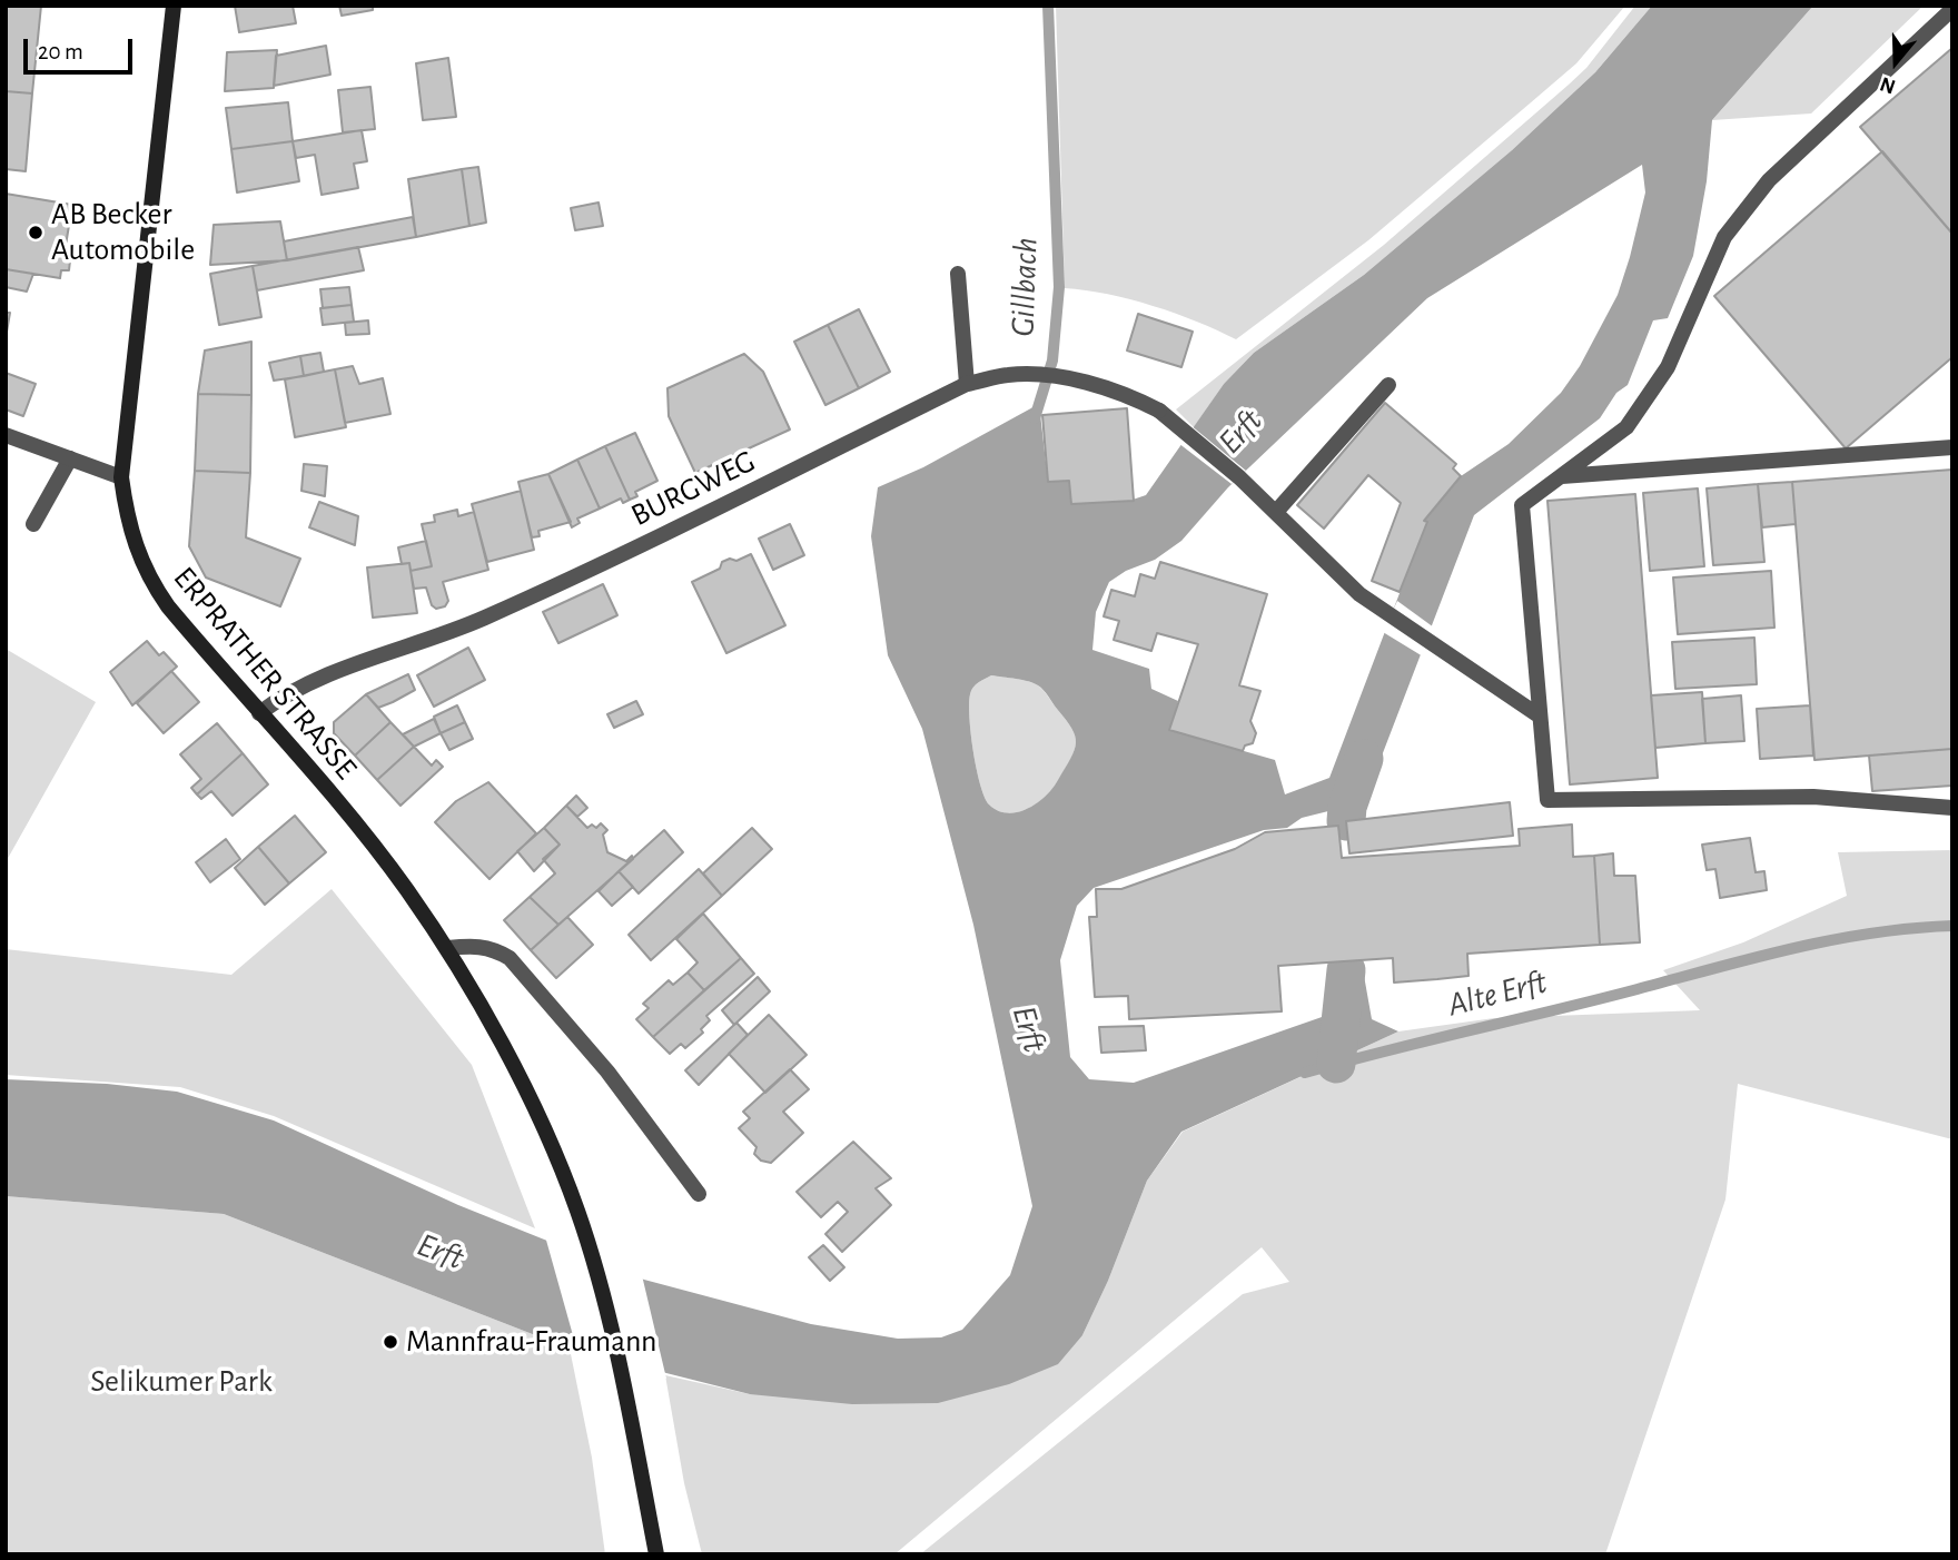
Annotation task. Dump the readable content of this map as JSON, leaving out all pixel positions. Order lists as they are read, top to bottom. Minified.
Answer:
{"streets":{"main road":["ERPRATHER STRASSE"],"street":["BURGWEG"]},"crossings":[["BURGWEG","ERPRATHER STRASSE"]],"water":["Gillbach","Erft","Alte Erft"],"parks":["Selikumer Park"],"places":["AB Becker Automobile","Mannfrau-Fraumann"],"scale_bar":"20 m","north":"bottom"}
